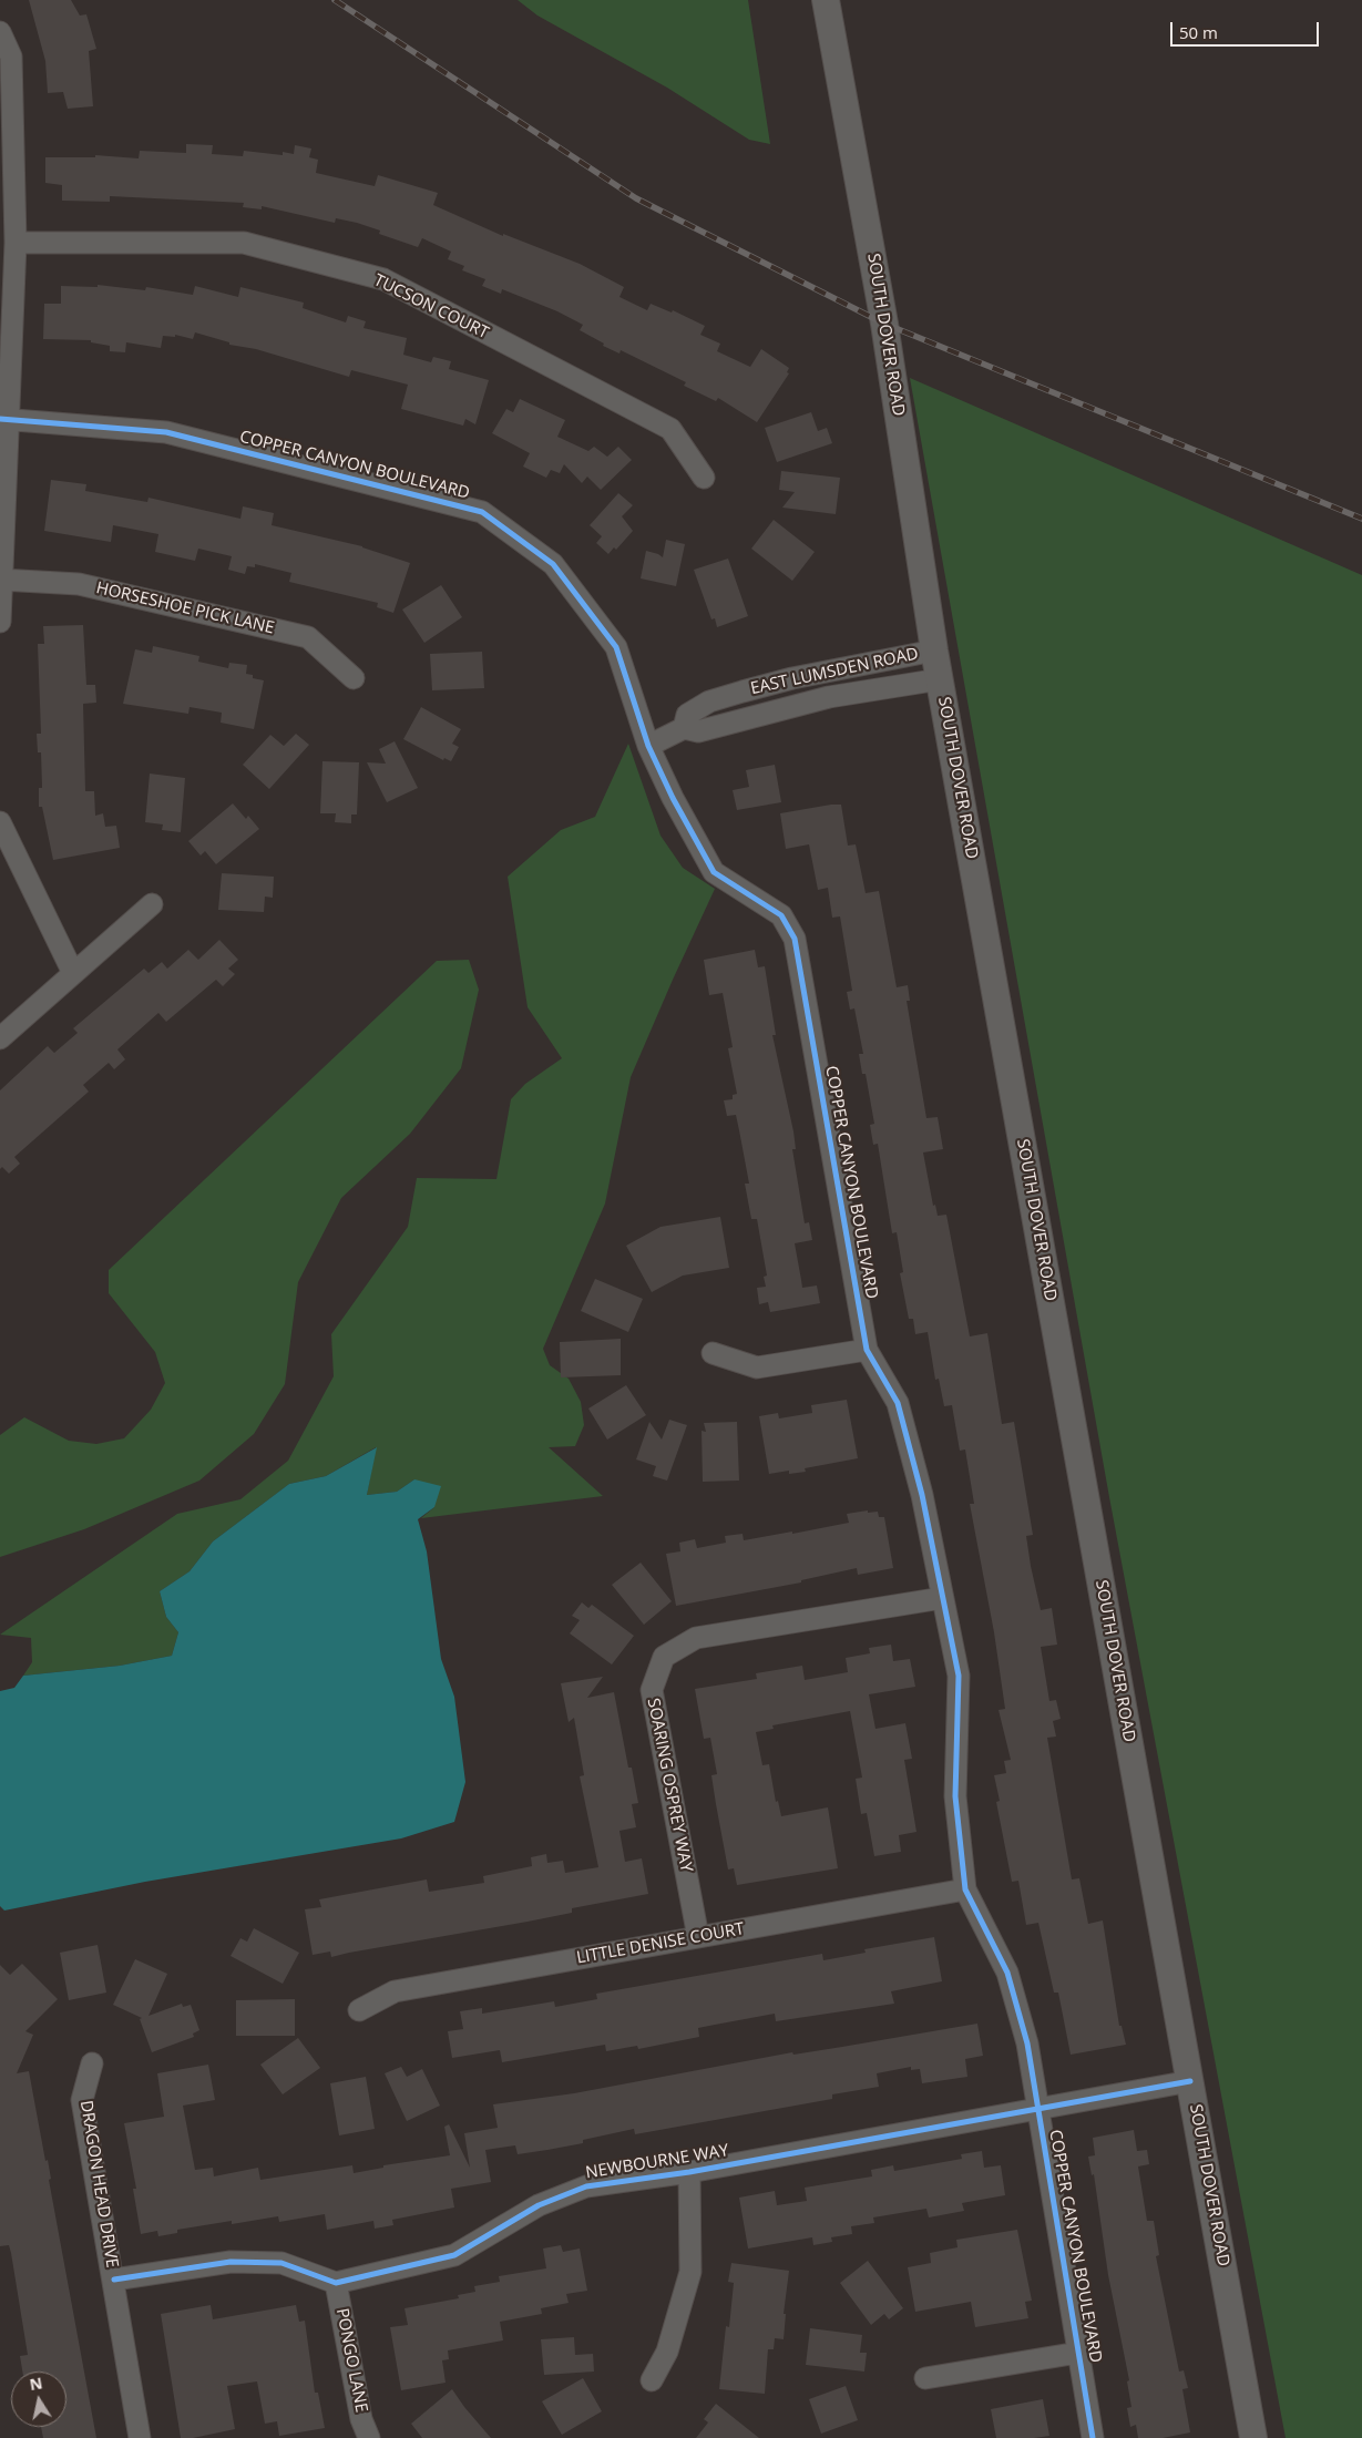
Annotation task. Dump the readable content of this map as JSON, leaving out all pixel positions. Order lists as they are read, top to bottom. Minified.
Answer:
{"streets":{"street":["TUCSON COURT","SOUTH DOVER ROAD","COPPER CANYON BOULEVARD","HORSESHOE PICK LANE","EAST LUMSDEN ROAD","SOARING OSPREY WAY","LITTLE DENISE COURT","NEWBOURNE WAY","DRAGON HEAD DRIVE","PONGO LANE"]},"crossings":[["SOUTH DOVER ROAD","EAST LUMSDEN ROAD"],["SOUTH DOVER ROAD","NEWBOURNE WAY"],["COPPER CANYON BOULEVARD","EAST LUMSDEN ROAD"],["COPPER CANYON BOULEVARD","SOARING OSPREY WAY"],["COPPER CANYON BOULEVARD","LITTLE DENISE COURT"],["COPPER CANYON BOULEVARD","NEWBOURNE WAY"],["SOARING OSPREY WAY","LITTLE DENISE COURT"],["NEWBOURNE WAY","PONGO LANE"]],"scale_bar":"50 m","north":"top"}
